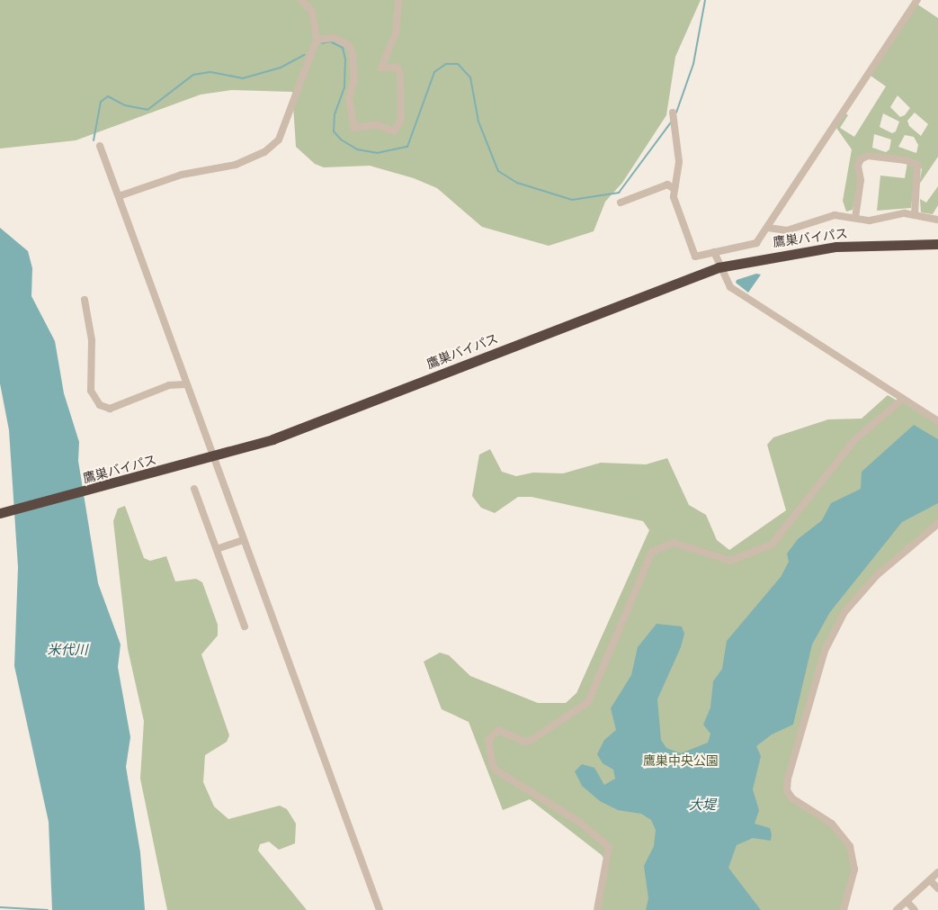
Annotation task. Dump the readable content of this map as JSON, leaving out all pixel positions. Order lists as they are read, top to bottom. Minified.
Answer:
{"streets":{"highway":["鷹巣バイパス"]},"water":["米代川","大堤"],"parks":["鷹巣中央公園"]}
